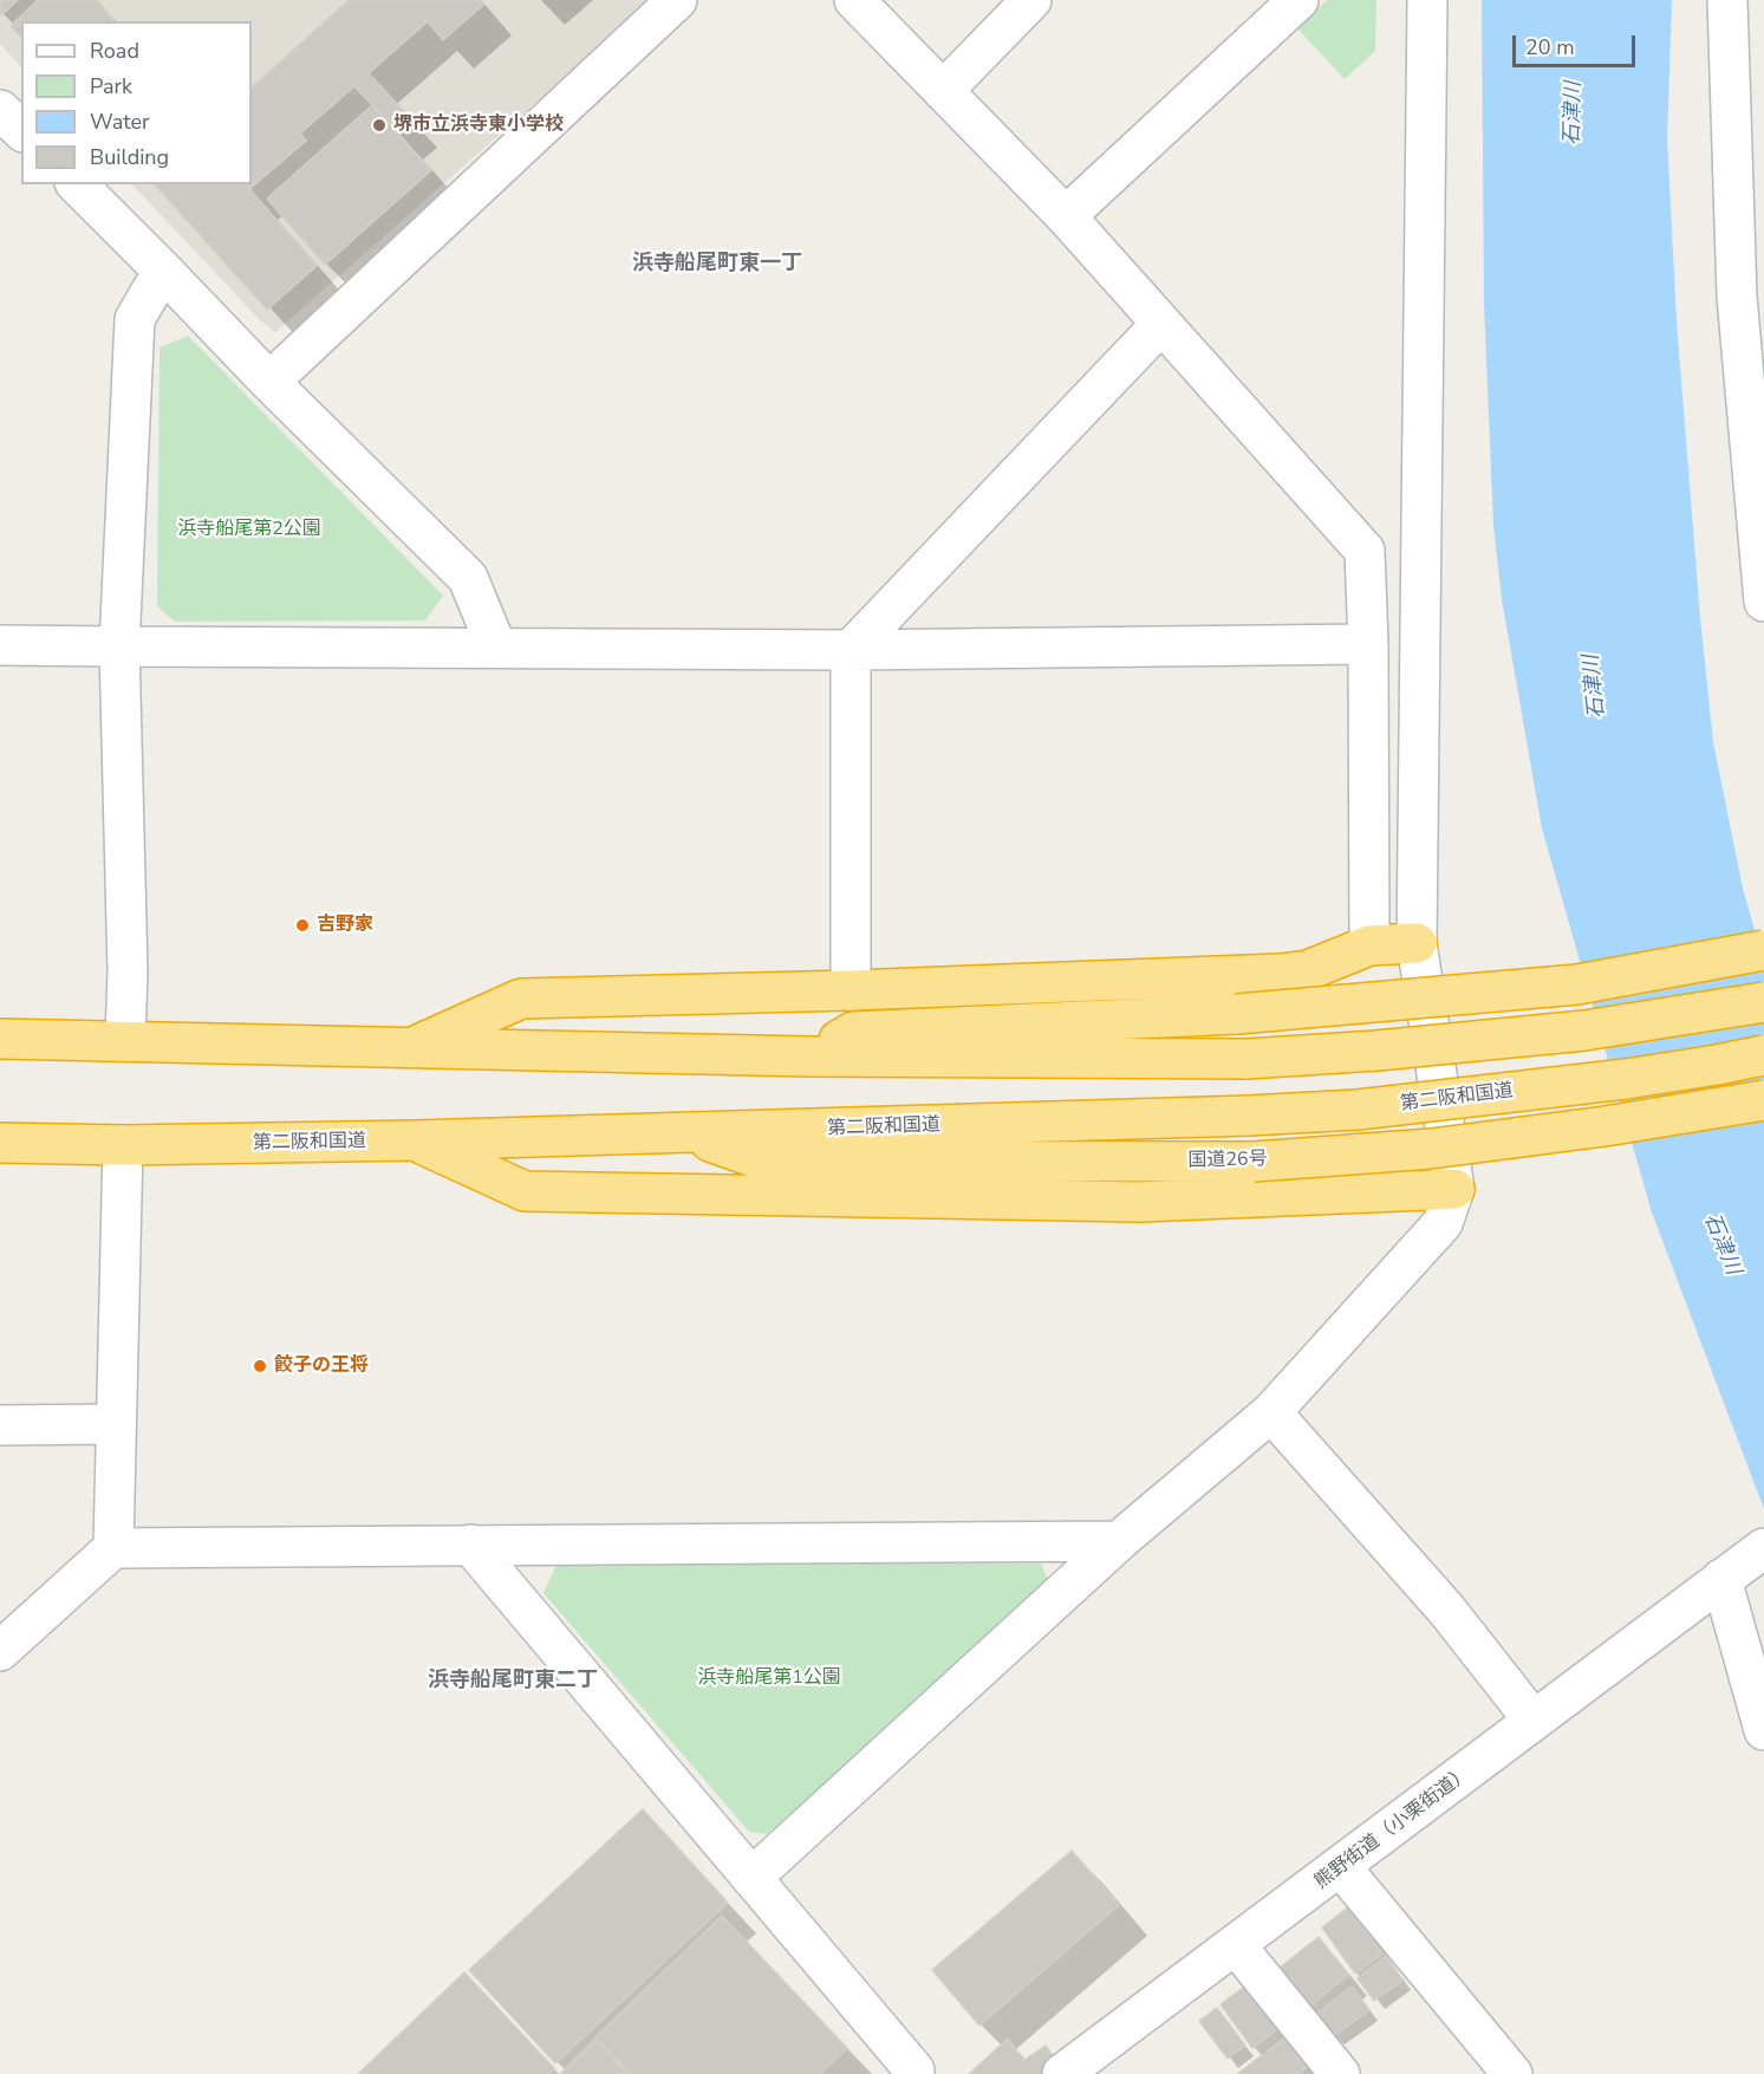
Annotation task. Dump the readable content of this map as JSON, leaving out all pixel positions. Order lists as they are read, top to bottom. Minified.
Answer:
{"streets":{"highway":["第二阪和国道","国道26号"],"street":["熊野街道（小栗街道）"]},"crossings":[["第二阪和国道","国道26号"]],"districts":["浜寺船尾町東一丁","浜寺船尾町東二丁"],"water":["石津川"],"parks":["浜寺船尾第2公園","浜寺船尾第1公園"],"places":["堺市立浜寺東小学校","吉野家","餃子の王将"],"legend":["Road","Park","Water","Building"],"scale_bar":"20 m"}
